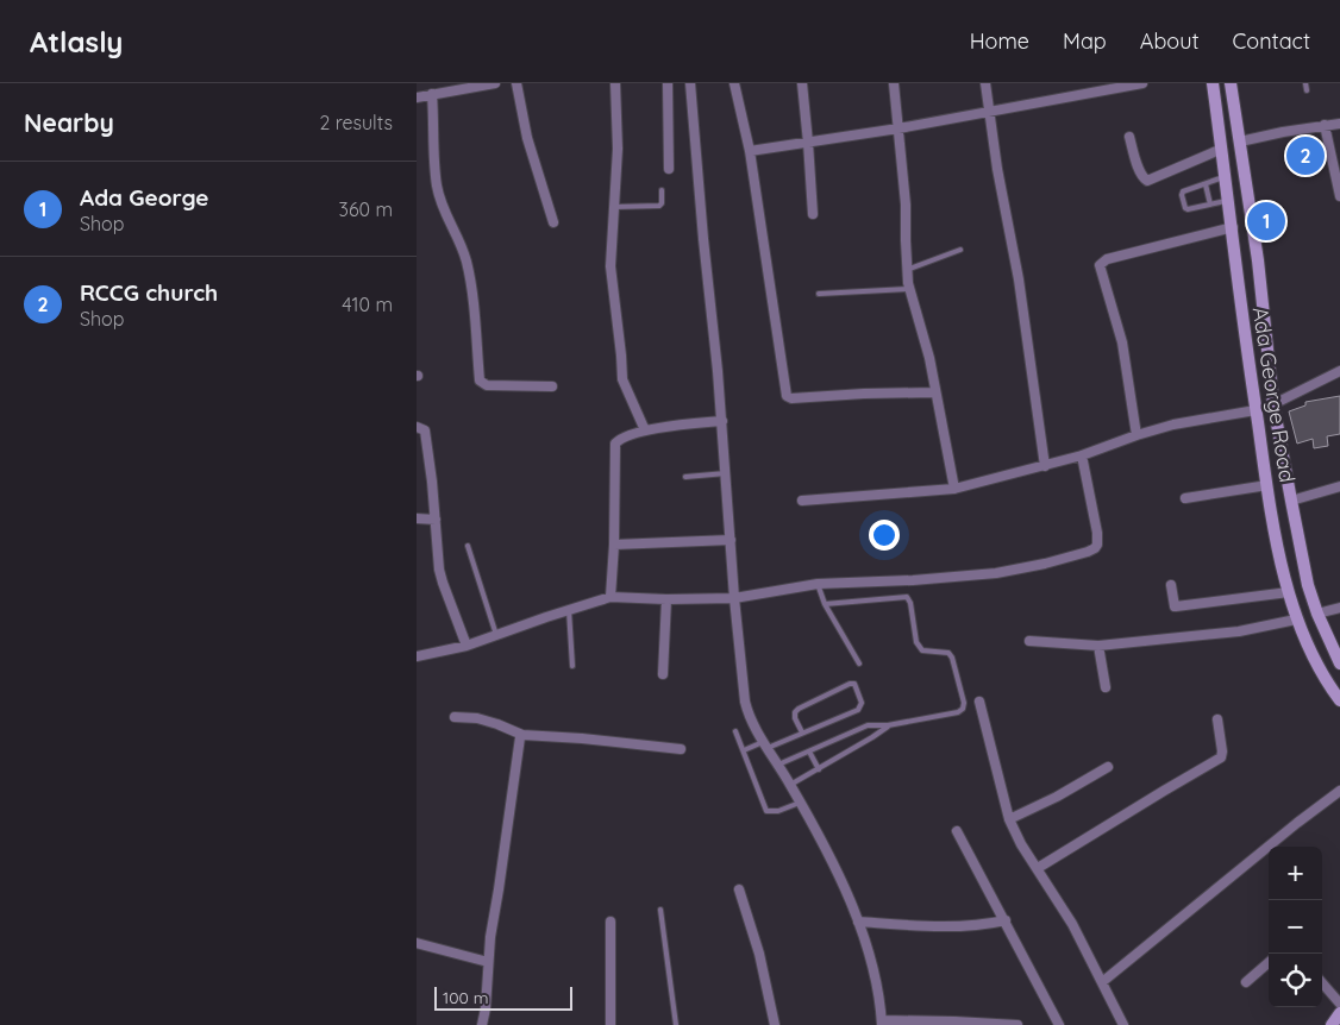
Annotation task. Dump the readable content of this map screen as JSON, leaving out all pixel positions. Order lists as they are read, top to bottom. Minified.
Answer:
{"streets":{"main road":["Ada George Road"]},"scale_bar":"100 m","page":{"header":"Atlasly","nav":["Home","Map","About","Contact"],"heading":["Nearby","2 results"],"pins":["2","1"],"list":[{"mark":"1","name":"Ada George","note":"Shop","value":"360 m"},{"mark":"2","name":"RCCG church","note":"Shop","value":"410 m"}],"map_buttons":["+","−"],"scale":"100 m"}}
